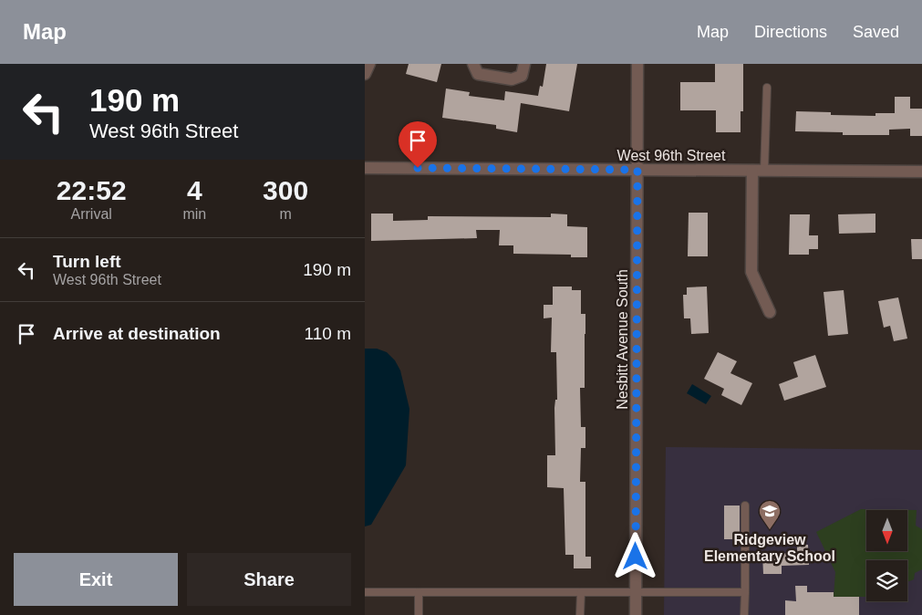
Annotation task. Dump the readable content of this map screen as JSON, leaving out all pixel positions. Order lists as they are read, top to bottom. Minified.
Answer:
{"streets":{"street":["West 96th Street","Nesbitt Avenue South"]},"crossings":[["West 96th Street","Nesbitt Avenue South"]],"places":{"school or university":["Ridgeview Elementary School"]},"north":"bottom","page":{"header":"Map","nav":["Map","Directions","Saved"],"turn":["190 m","West 96th Street"],"eta":["22:52","Arrival","4","min","300","m"],"list":[{"name":"Turn left","note":"West 96th Street","value":"190 m"},{"name":"Arrive at destination","value":"110 m"}],"buttons":["Exit","Share"]}}
